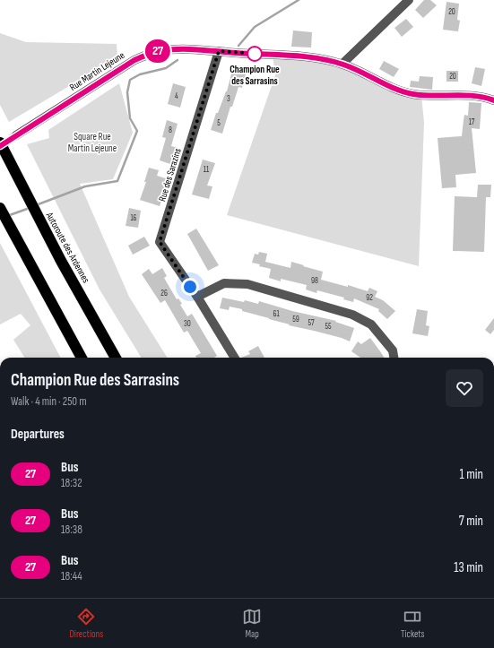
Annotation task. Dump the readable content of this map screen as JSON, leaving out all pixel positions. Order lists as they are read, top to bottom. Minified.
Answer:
{"streets":{"highway":["Autoroute des Ardennes"],"street":["Rue Martin Lejeune","Rue des Sarazins"]},"crossings":[["Rue Martin Lejeune","Rue des Sarazins"]],"parks":["Square Rue Martin Lejeune"],"places":["Champion Rue des Sarrasins"],"lines":["bus line 27"],"house_numbers":["20","20","4","3","17","5","8","11","16","98","26","92","61","59","57","30","55"],"page":{"on_map":"27","heading":[["Champion Rue des Sarrasins","Walk · 4 min · 250 m"],"Departures"],"list":[{"mark":"27","name":"Bus","note":"18:32","value":"1 min"},{"mark":"27","name":"Bus","note":"18:38","value":"7 min"},{"mark":"27","name":"Bus","note":"18:44","value":"13 min"}],"tabs":["Directions","Map","Tickets"]}}
